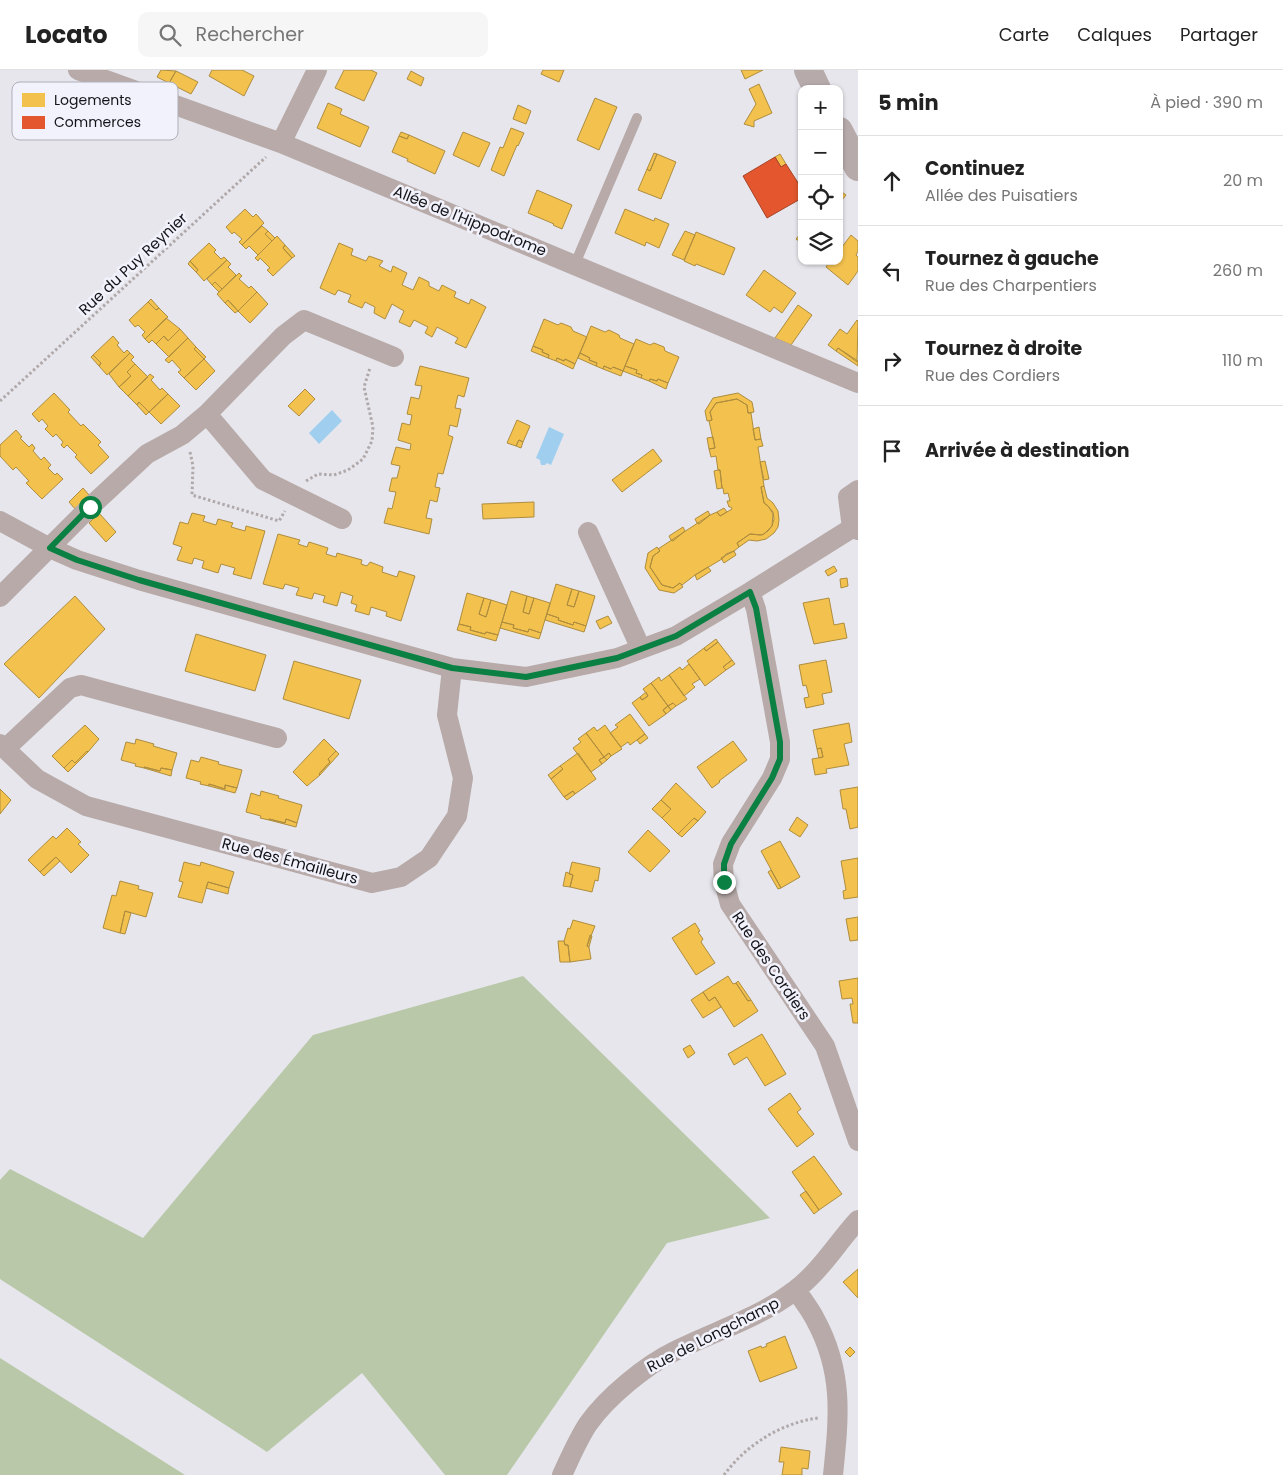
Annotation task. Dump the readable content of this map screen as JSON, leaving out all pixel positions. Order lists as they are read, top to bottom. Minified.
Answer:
{"streets":{"street":["Allée de l'Hippodrome","Rue des Émailleurs","Rue des Cordiers","Rue de Longchamp"],"path":["Rue du Puy Reynier"]},"crossings":[["Allée de l'Hippodrome","Rue du Puy Reynier"]],"legend":["Logements","Commerces"],"page":{"header":"Locato","search":"Rechercher","nav":["Carte","Calques","Partager"],"heading":["5 min","À pied · 390 m"],"map_buttons":["+","−"],"list":[["Continuez","Allée des Puisatiers","20 m"],["Tournez à gauche","Rue des Charpentiers","260 m"],["Tournez à droite","Rue des Cordiers","110 m"],"Arrivée à destination"]}}
